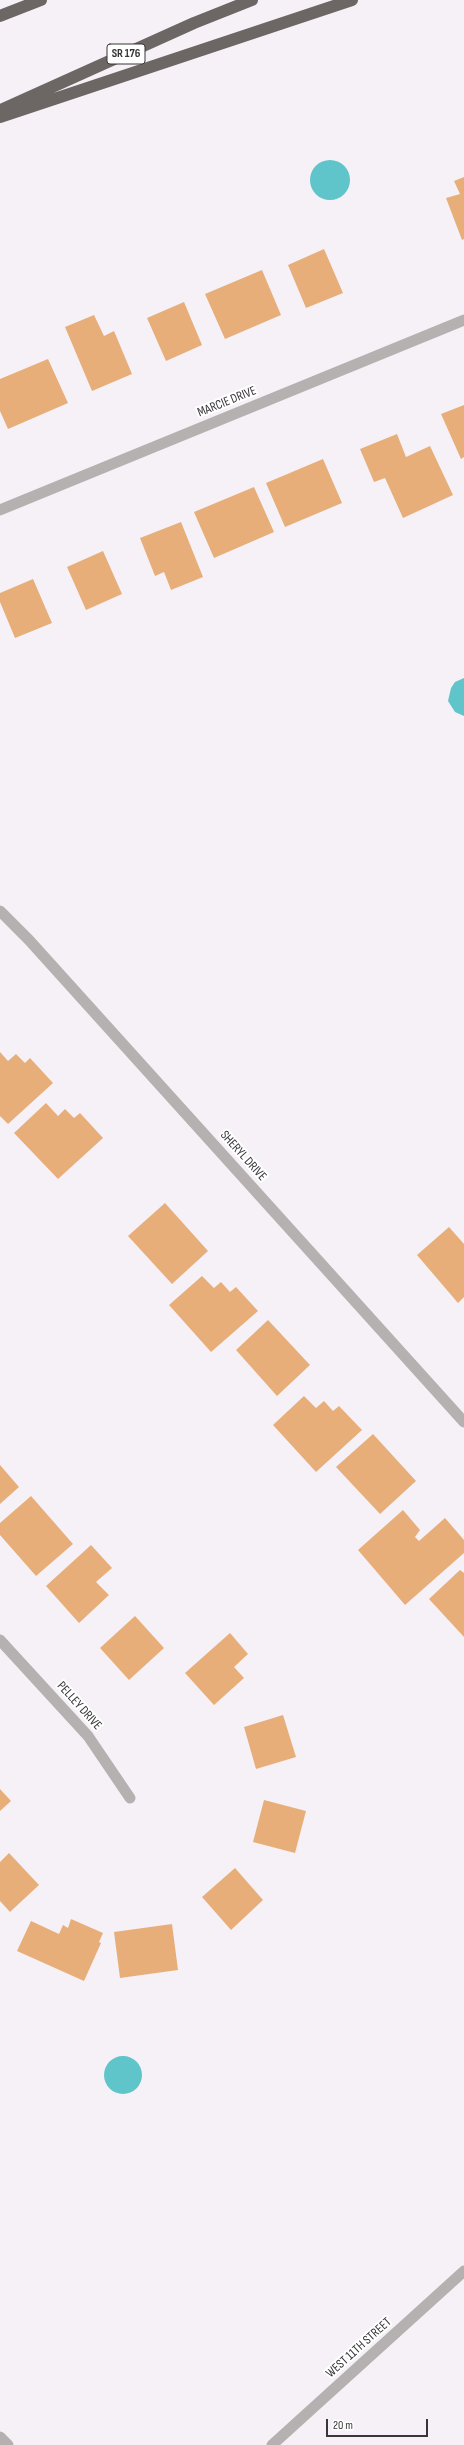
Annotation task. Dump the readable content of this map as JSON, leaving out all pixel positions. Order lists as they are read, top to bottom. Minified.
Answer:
{"streets":{"highway":["SR 176"],"street":["MARCIE DRIVE","SHERYL DRIVE","PELLEY DRIVE","WEST 11TH STREET"]},"scale_bar":"20 m"}
